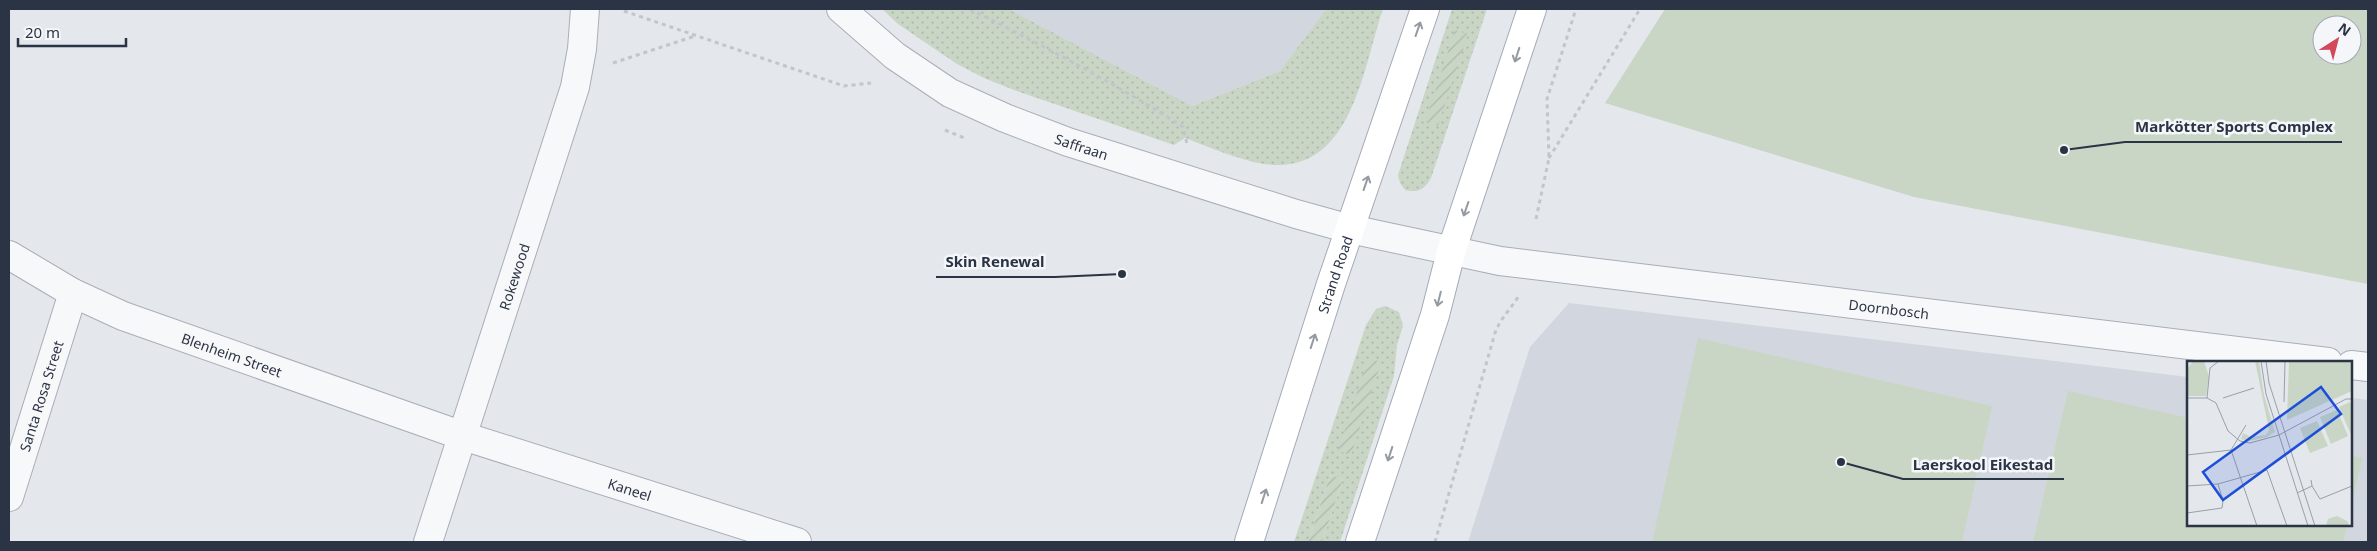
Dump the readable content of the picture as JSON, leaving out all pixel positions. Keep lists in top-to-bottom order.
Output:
{
  "streets": {
    "main road": ["Strand Road"],
    "street": [
      "Saffraan",
      "Rokewood",
      "Doornbosch",
      "Blenheim Street",
      "Santa Rosa Street",
      "Kaneel"
    ]
  },
  "crossings": [
    ["Saffraan", "Strand Road"],
    ["Saffraan", "Doornbosch"],
    ["Rokewood", "Blenheim Street"],
    ["Rokewood", "Kaneel"],
    ["Blenheim Street", "Santa Rosa Street"],
    ["Blenheim Street", "Kaneel"]
  ],
  "places": ["Markötter Sports Complex", "Skin Renewal", "Laerskool Eikestad"],
  "scale_bar": "20 m",
  "north": "top right"
}
